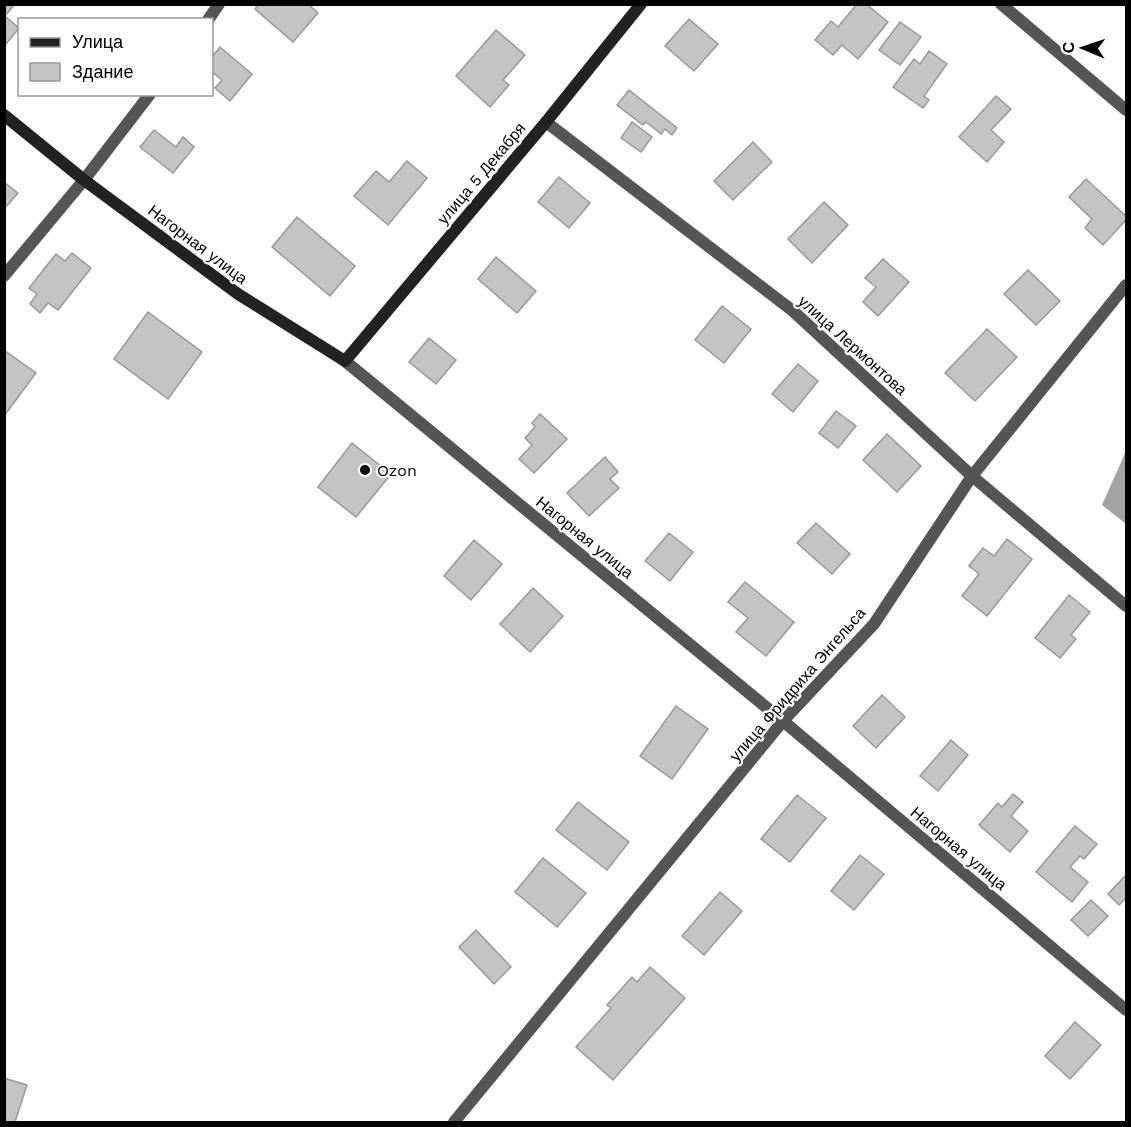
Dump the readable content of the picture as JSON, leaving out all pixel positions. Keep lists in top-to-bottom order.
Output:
{
  "streets": {
    "street": [
      "улица 5 Декабря",
      "Нагорная улица",
      "улица Лермонтова",
      "улица Фридриха Энгельса"
    ]
  },
  "crossings": [
    ["улица 5 Декабря", "Нагорная улица"],
    ["улица 5 Декабря", "улица Лермонтова"],
    ["Нагорная улица", "улица Фридриха Энгельса"],
    ["улица Лермонтова", "улица Фридриха Энгельса"]
  ],
  "places": ["Ozon"],
  "legend": ["Улица", "Здание"],
  "north": "left"
}
